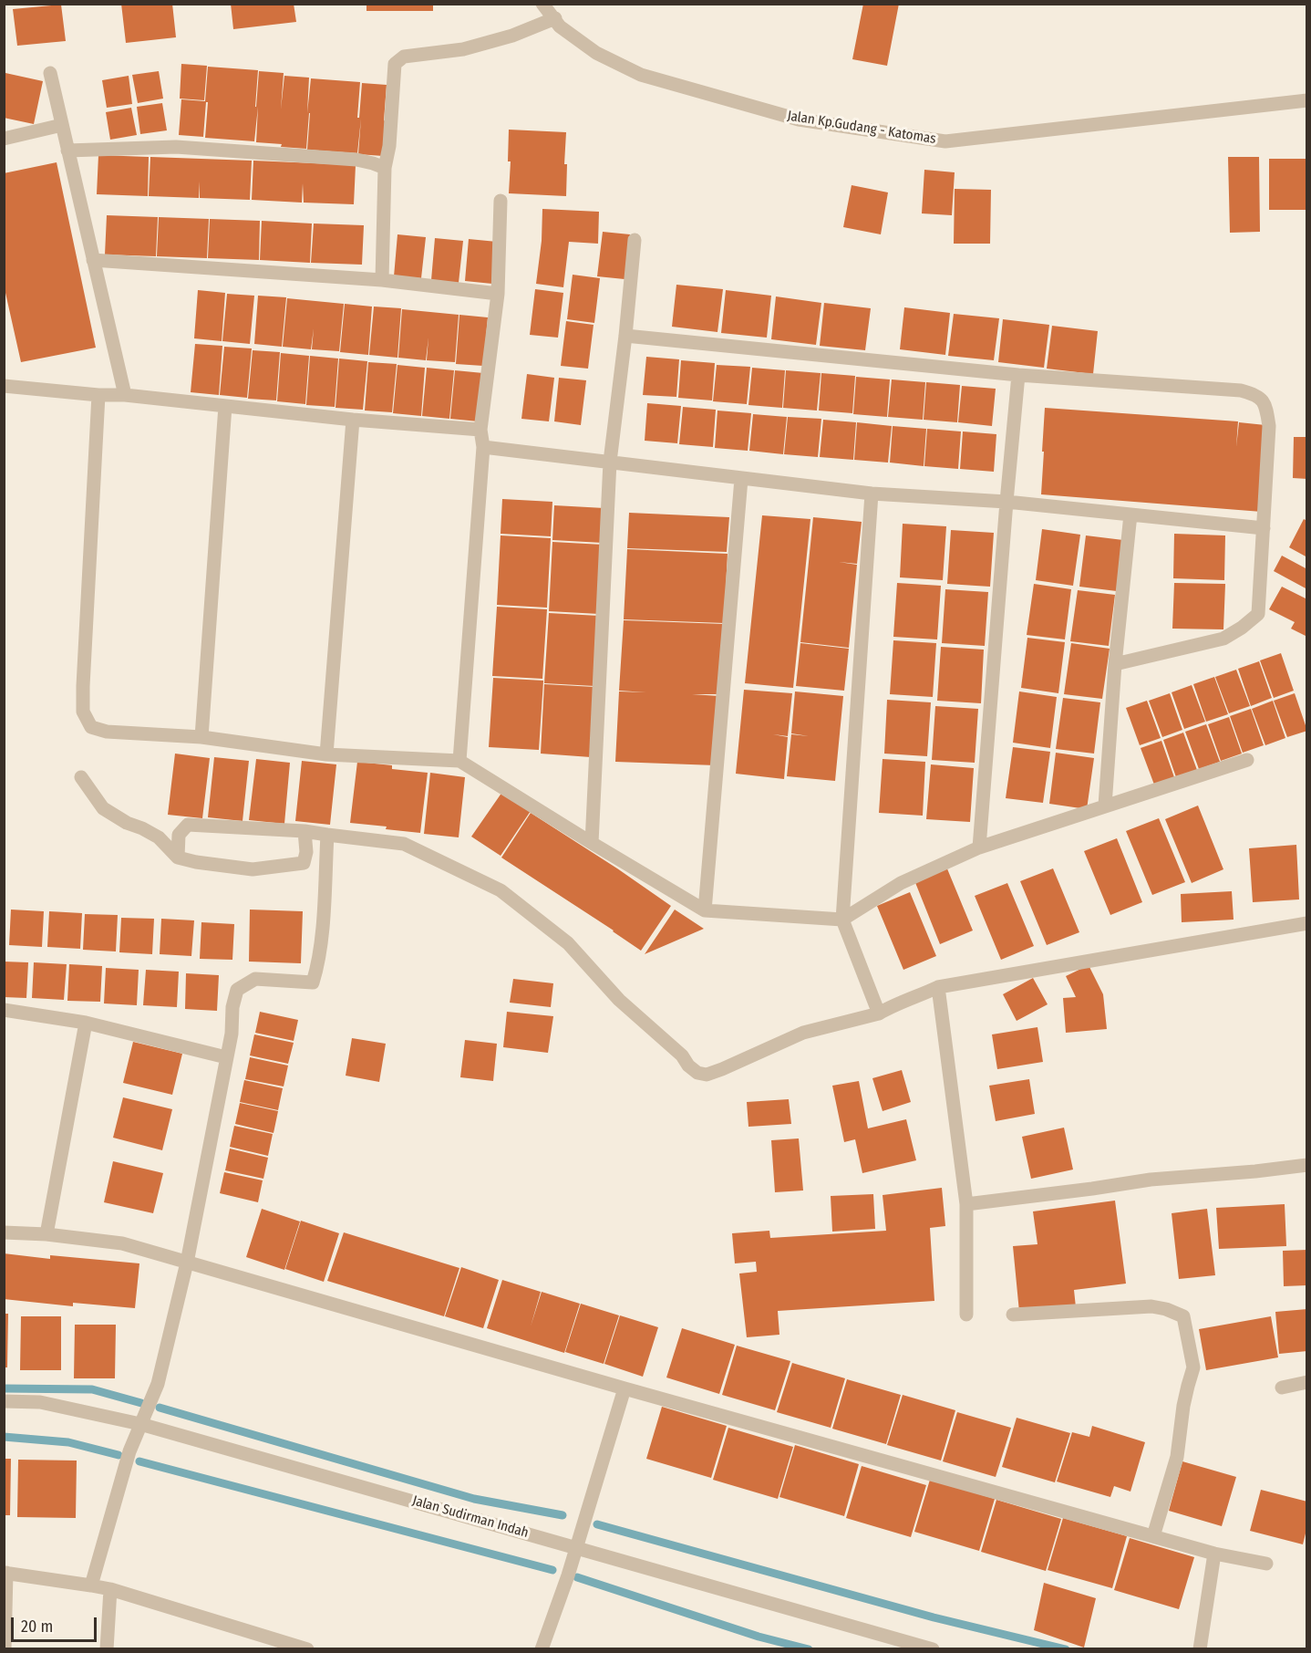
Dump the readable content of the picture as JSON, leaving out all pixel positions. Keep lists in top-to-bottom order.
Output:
{
  "streets": {
    "street": ["Jalan Kp.Gudang - Katomas", "Jalan Sudirman Indah"]
  },
  "scale_bar": "20 m"
}
